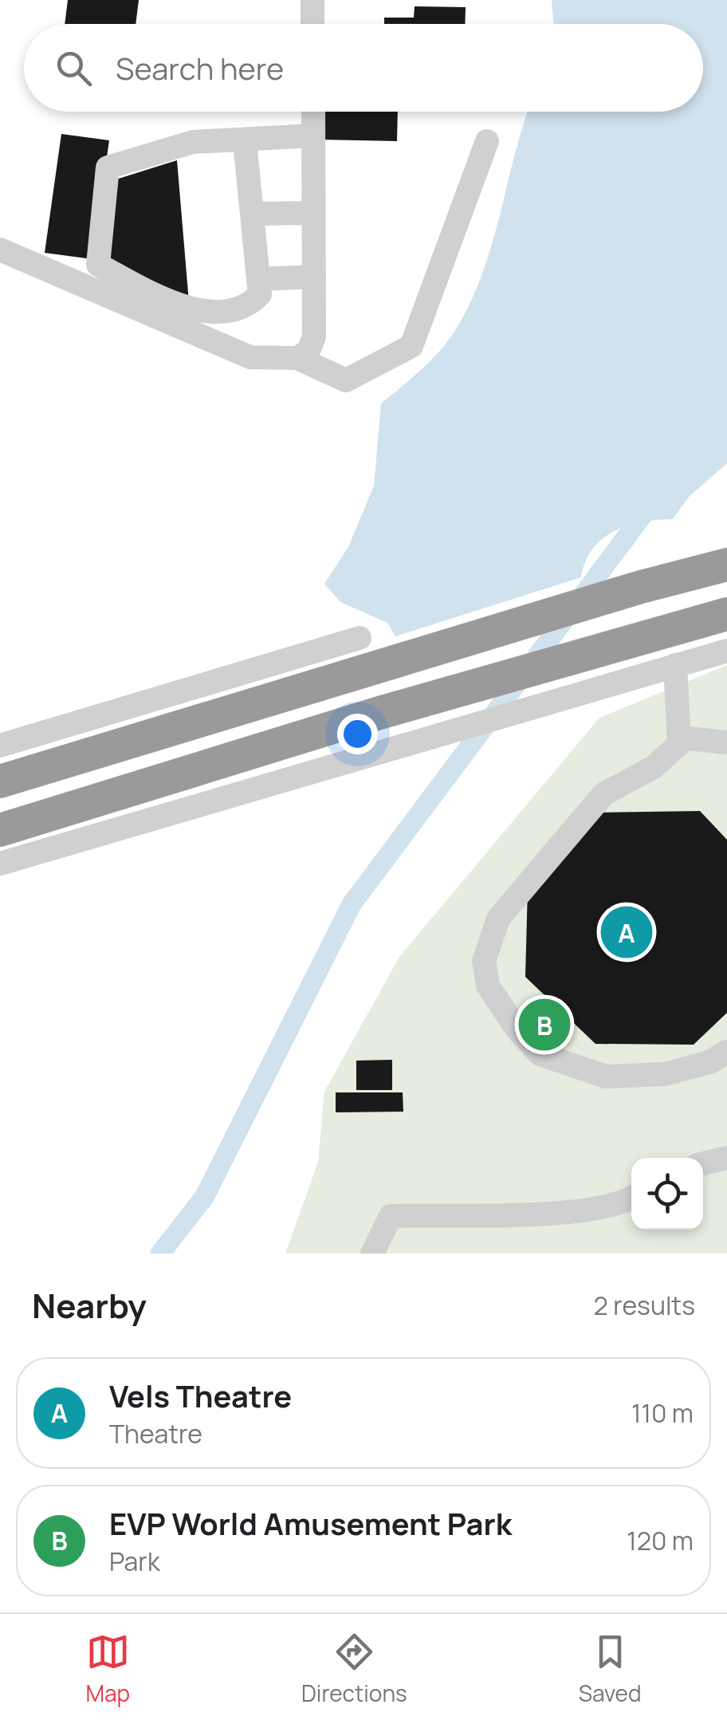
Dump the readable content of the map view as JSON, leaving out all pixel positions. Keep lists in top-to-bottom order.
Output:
{
  "page": {
    "search": "Search here",
    "pins": ["A", "B"],
    "heading": ["Nearby", "2 results"],
    "list": [
      {
        "mark": "A",
        "name": "Vels Theatre",
        "note": "Theatre",
        "value": "110 m"
      },
      {
        "mark": "B",
        "name": "EVP World Amusement Park",
        "note": "Park",
        "value": "120 m"
      }
    ],
    "nav": ["Map", "Directions", "Saved"]
  }
}
